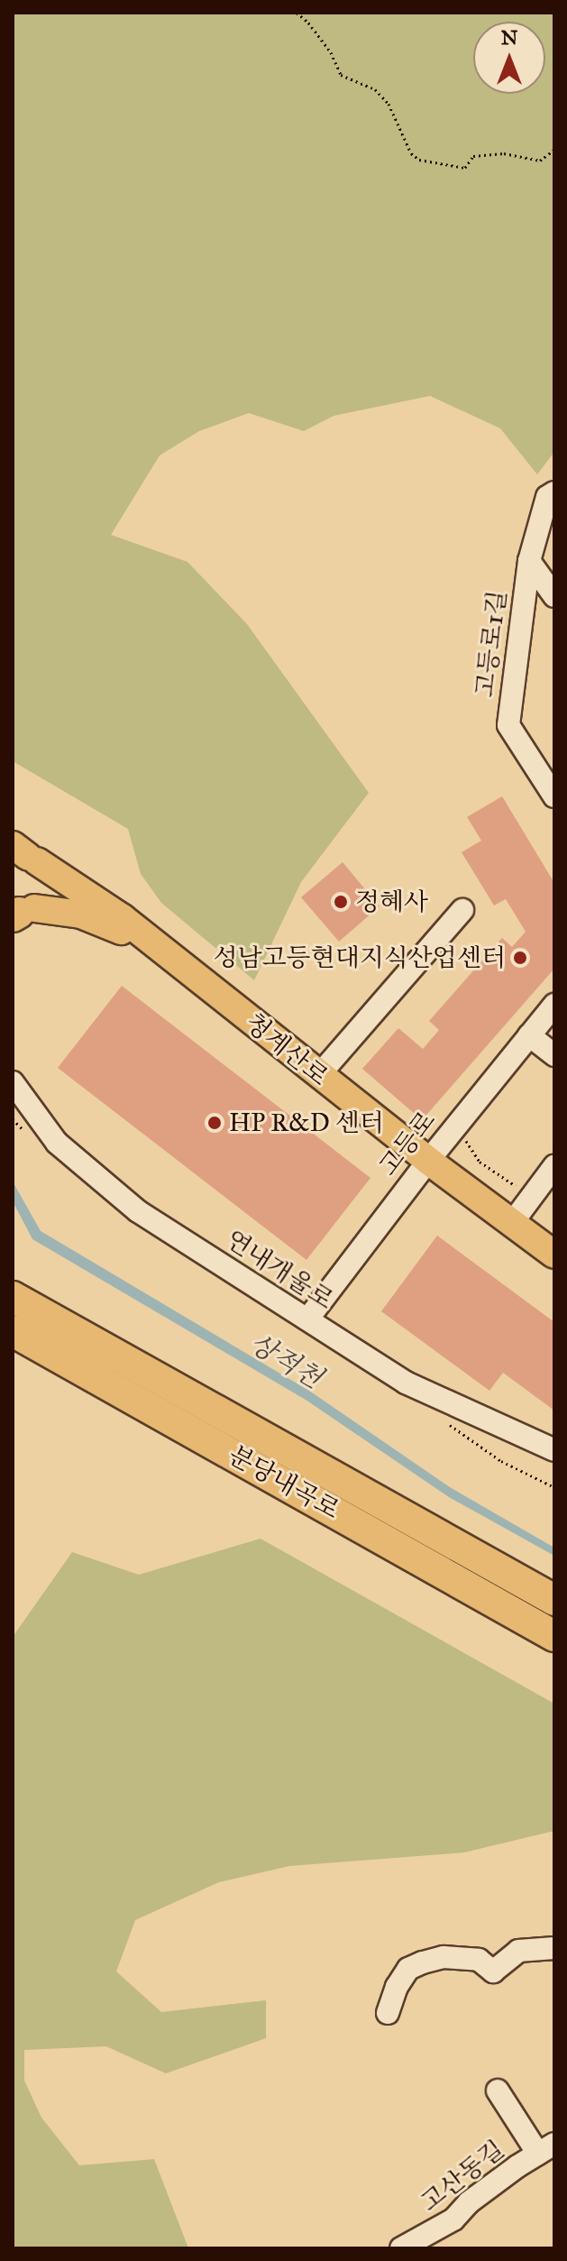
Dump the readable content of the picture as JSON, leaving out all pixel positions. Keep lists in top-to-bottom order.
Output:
{
  "streets": {
    "highway": ["분당내곡로"],
    "main road": ["청계산로"],
    "street": [
      "고등로1길",
      "고등로",
      "연내개울로",
      "고산동길"
    ]
  },
  "crossings": [
    ["청계산로", "고등로"],
    ["고등로", "연내개울로"]
  ],
  "water": ["상적천"],
  "places": ["정혜사", "성남고등현대지식산업센터", "HP R&D 센터"],
  "north": "top"
}
